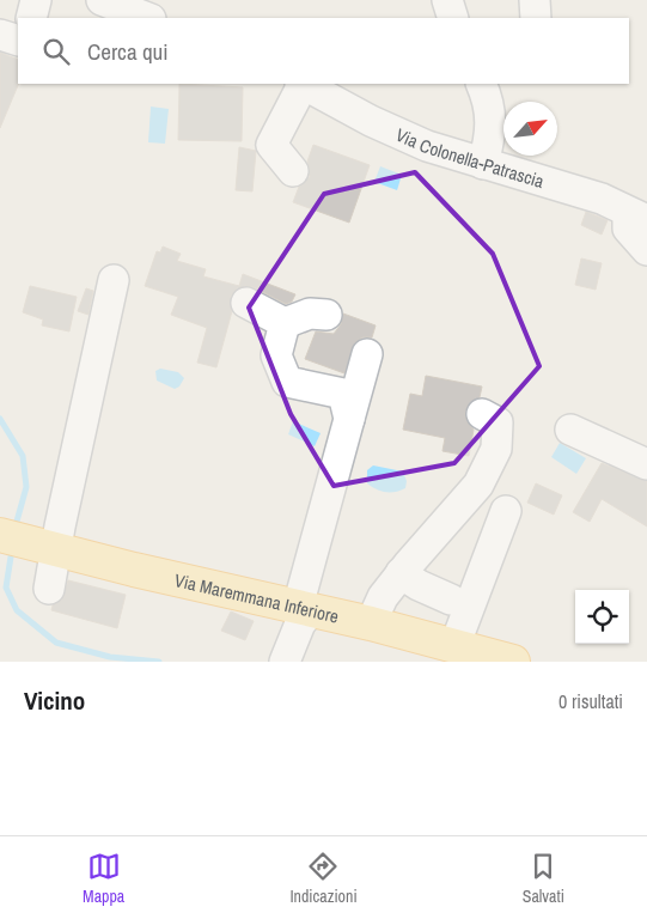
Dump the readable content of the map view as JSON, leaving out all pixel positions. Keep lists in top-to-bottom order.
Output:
{
  "streets": {
    "main road": ["Via Maremmana Inferiore"],
    "street": ["Via Colonella-Patrascia"]
  },
  "north": "top right",
  "page": {
    "search": "Cerca qui",
    "heading": ["Vicino", "0 risultati"],
    "nav": ["Mappa", "Indicazioni", "Salvati"]
  }
}
